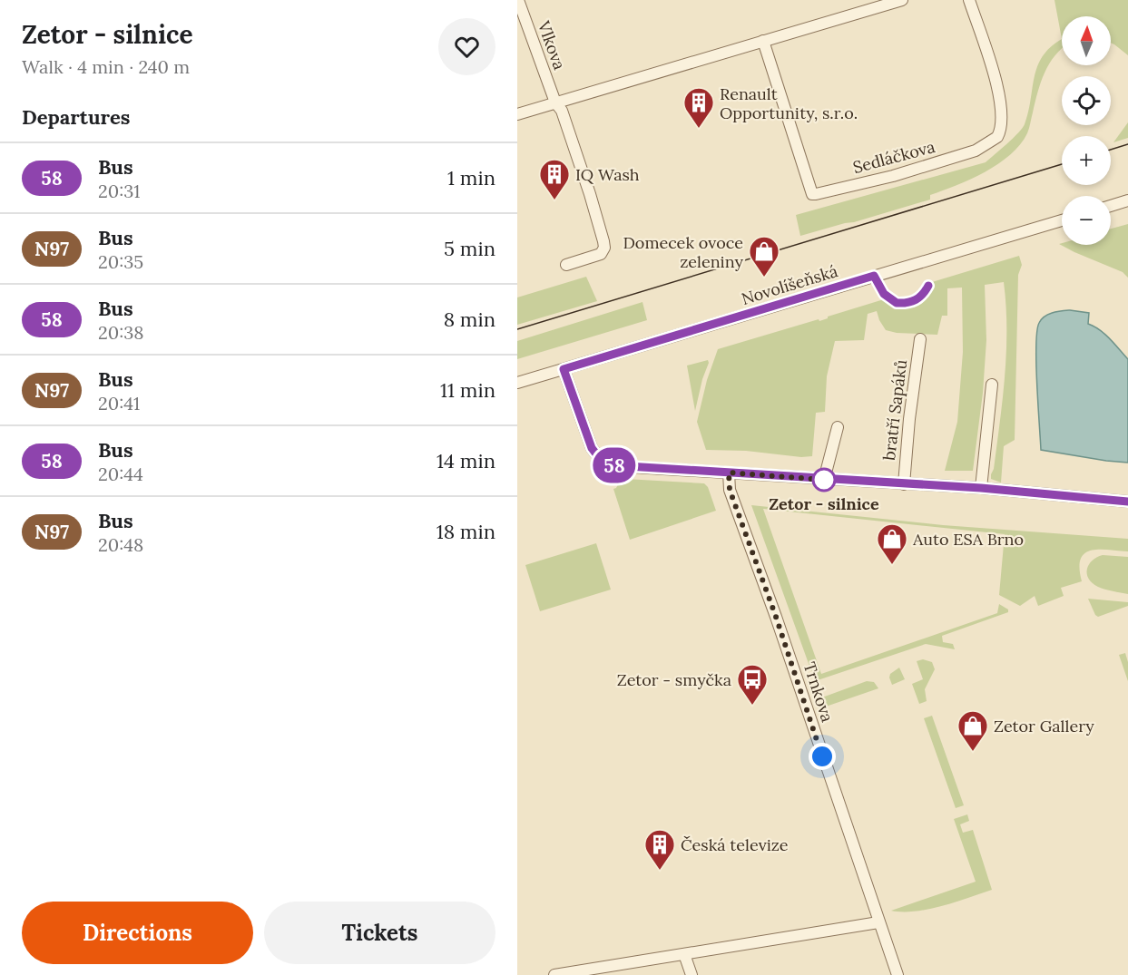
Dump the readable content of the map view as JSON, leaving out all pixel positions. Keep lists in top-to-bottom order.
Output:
{
  "streets": {
    "street": [
      "Vlkova",
      "Sedláčkova",
      "Novolíšeňská",
      "bratří Sapáků",
      "Trnkova"
    ]
  },
  "places": {
    "building": ["Renault Opportunity, s.r.o.", "IQ Wash", "Česká televize"],
    "shop": ["Domecek ovoce zeleniny", "Auto ESA Brno", "Zetor Gallery"],
    "other": ["Zetor - silnice"],
    "bus stop": ["Zetor - smyčka"]
  },
  "lines": ["bus line 58"],
  "north": "top",
  "page": {
    "heading": [
      ["Zetor - silnice", "Walk · 4 min · 240 m"],
      "Departures"
    ],
    "on_map": "58",
    "map_buttons": ["+", "−"],
    "list": [
      {
        "mark": "58",
        "name": "Bus",
        "note": "20:31",
        "value": "1 min"
      },
      {
        "mark": "N97",
        "name": "Bus",
        "note": "20:35",
        "value": "5 min"
      },
      {
        "mark": "58",
        "name": "Bus",
        "note": "20:38",
        "value": "8 min"
      },
      {
        "mark": "N97",
        "name": "Bus",
        "note": "20:41",
        "value": "11 min"
      },
      {
        "mark": "58",
        "name": "Bus",
        "note": "20:44",
        "value": "14 min"
      },
      {
        "mark": "N97",
        "name": "Bus",
        "note": "20:48",
        "value": "18 min"
      }
    ],
    "buttons": ["Directions", "Tickets"]
  }
}
